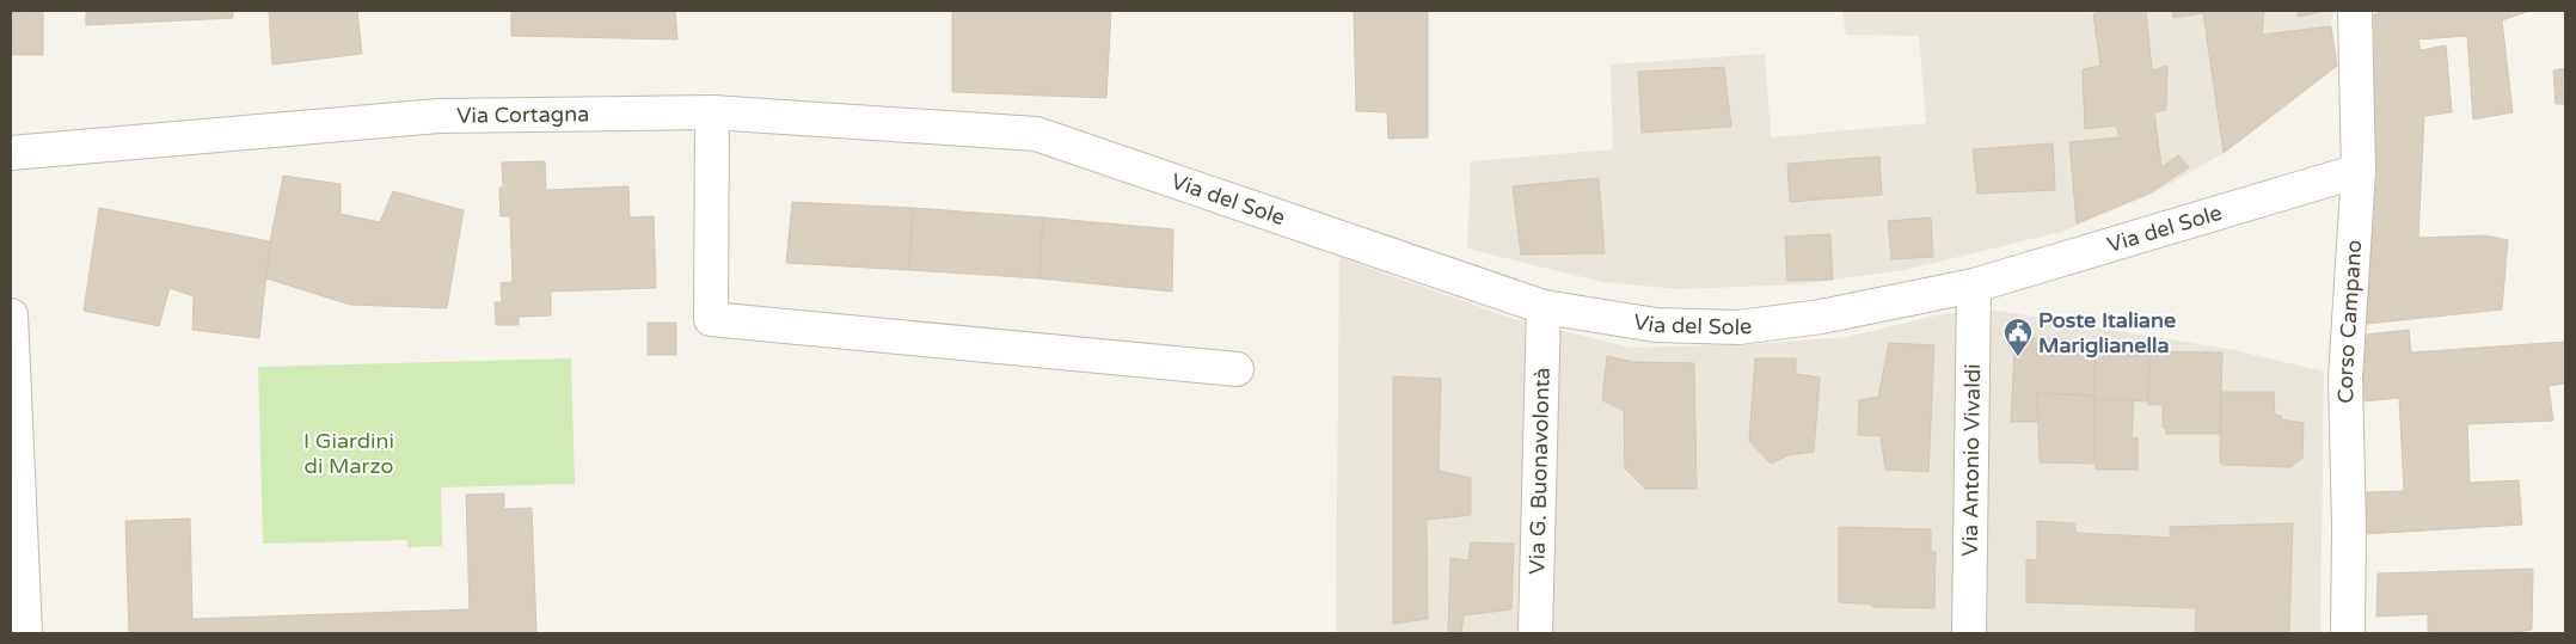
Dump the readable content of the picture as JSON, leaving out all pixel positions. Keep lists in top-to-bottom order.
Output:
{
  "streets": {
    "street": [
      "Via Cortagna",
      "Via del Sole",
      "Corso Campano",
      "Via Antonio Vivaldi",
      "Via G. Buonavolontà"
    ]
  },
  "crossings": [
    ["Via Cortagna", "Via del Sole"],
    ["Via del Sole", "Corso Campano"],
    ["Via del Sole", "Via Antonio Vivaldi"],
    ["Via del Sole", "Via G. Buonavolontà"]
  ],
  "parks": ["I Giardini di Marzo"],
  "places": {
    "public building": ["Poste Italiane Mariglianella"]
  }
}
